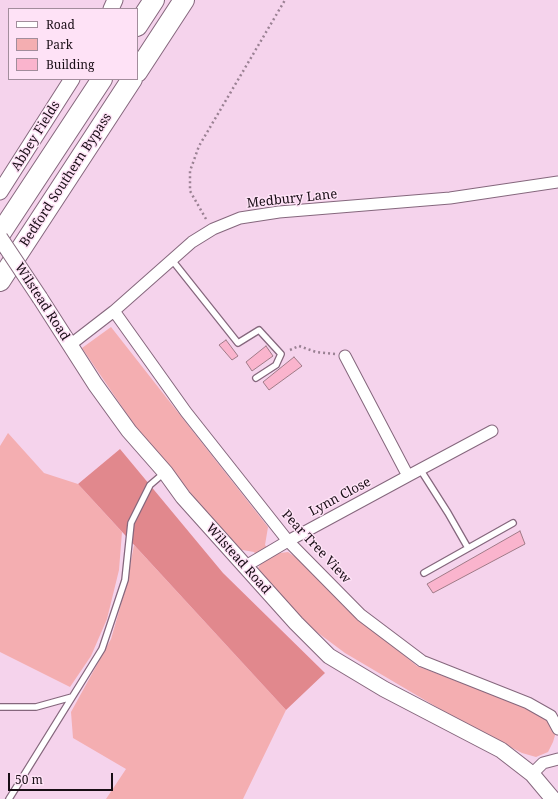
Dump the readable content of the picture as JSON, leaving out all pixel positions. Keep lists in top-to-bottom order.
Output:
{
  "streets": {
    "highway": ["Bedford Southern Bypass"],
    "street": [
      "Abbey Fields",
      "Medbury Lane",
      "Wilstead Road",
      "Lynn Close",
      "Pear Tree View"
    ]
  },
  "crossings": [
    ["Medbury Lane", "Wilstead Road"],
    ["Medbury Lane", "Pear Tree View"],
    ["Wilstead Road", "Lynn Close"],
    ["Lynn Close", "Pear Tree View"]
  ],
  "legend": ["Road", "Park", "Building"],
  "scale_bar": "50 m"
}
